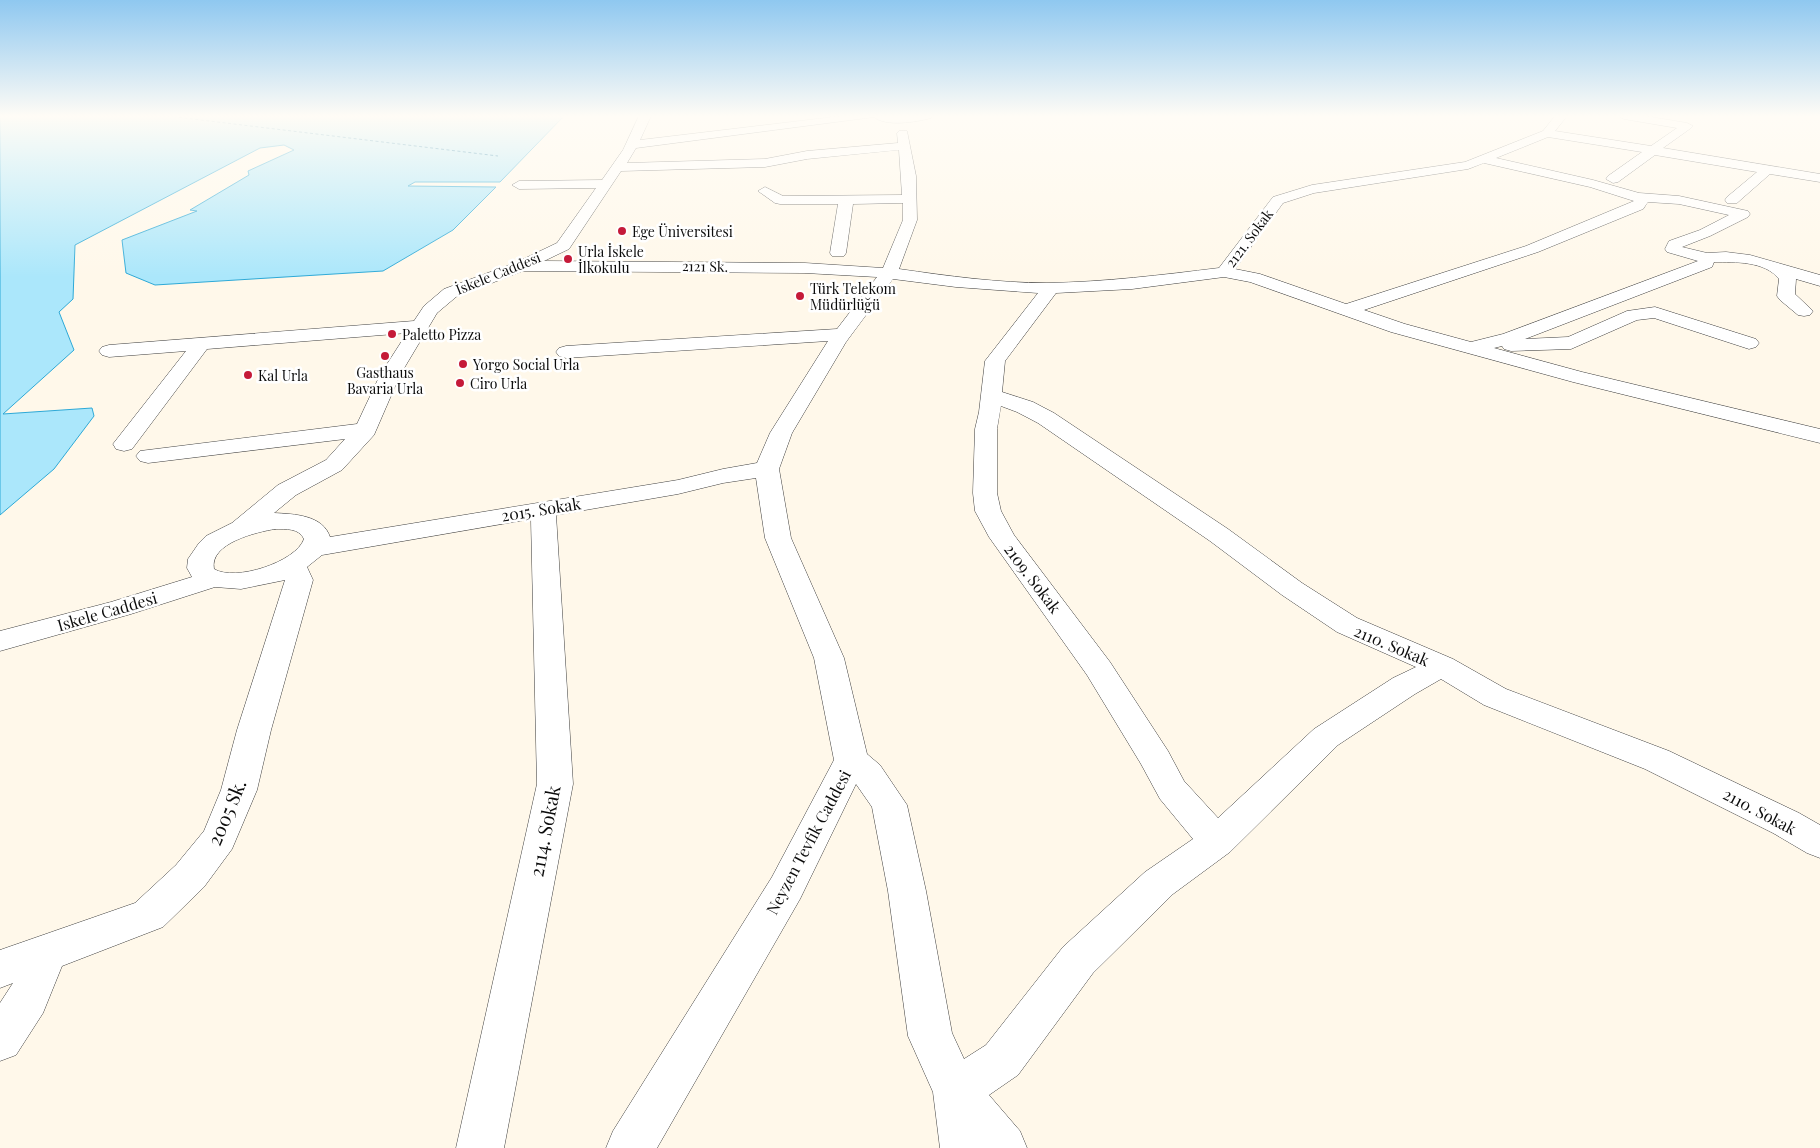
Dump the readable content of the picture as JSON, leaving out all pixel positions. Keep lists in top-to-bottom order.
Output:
{
  "streets": {
    "street": [
      "2121. Sokak",
      "2121 Sk.",
      "İskele Caddesi",
      "2015. Sokak",
      "2109. Sokak",
      "Iskele Caddesi",
      "2110. Sokak",
      "2005 Sk.",
      "2114. Sokak",
      "Neyzen Tevfik Caddesi"
    ]
  },
  "crossings": [
    ["2121. Sokak", "2121 Sk."],
    ["2121. Sokak", "2109. Sokak"],
    ["2121. Sokak", "Neyzen Tevfik Caddesi"],
    ["2121 Sk.", "İskele Caddesi"],
    ["2121 Sk.", "Neyzen Tevfik Caddesi"],
    ["İskele Caddesi", "2005 Sk."],
    ["2015. Sokak", "Iskele Caddesi"],
    ["2015. Sokak", "2005 Sk."],
    ["2015. Sokak", "2114. Sokak"],
    ["2015. Sokak", "Neyzen Tevfik Caddesi"],
    ["2109. Sokak", "2110. Sokak"]
  ],
  "places": [
    "Ege Üniversitesi",
    "Urla İskele İlkokulu",
    "Türk Telekom Müdürlüğü",
    "Paletto Pizza",
    "Gasthaus Bavaria Urla",
    "Yorgo Social Urla",
    "Kal Urla",
    "Ciro Urla"
  ]
}
